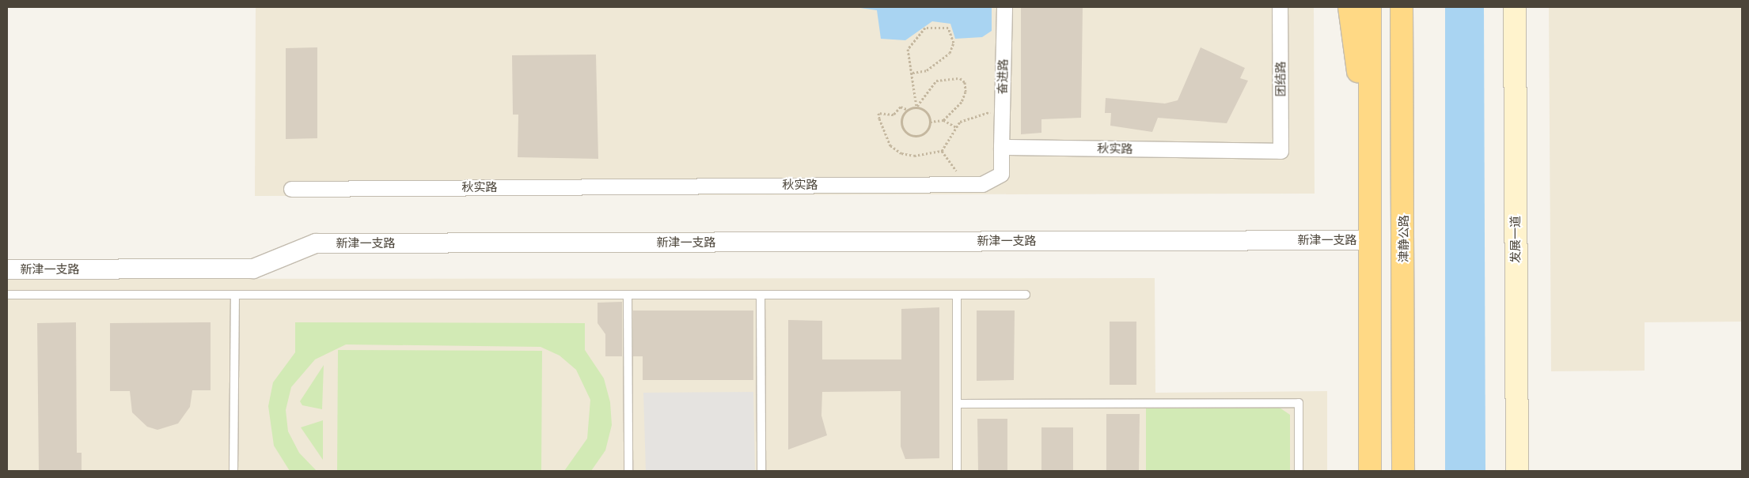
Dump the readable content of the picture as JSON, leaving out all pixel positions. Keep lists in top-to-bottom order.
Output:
{
  "streets": {
    "highway": ["津静公路"],
    "main road": ["发展一道"],
    "street": [
      "奋进路",
      "团结路",
      "秋实路",
      "新津一支路"
    ]
  },
  "crossings": [
    ["奋进路", "秋实路"],
    ["团结路", "秋实路"]
  ]
}
